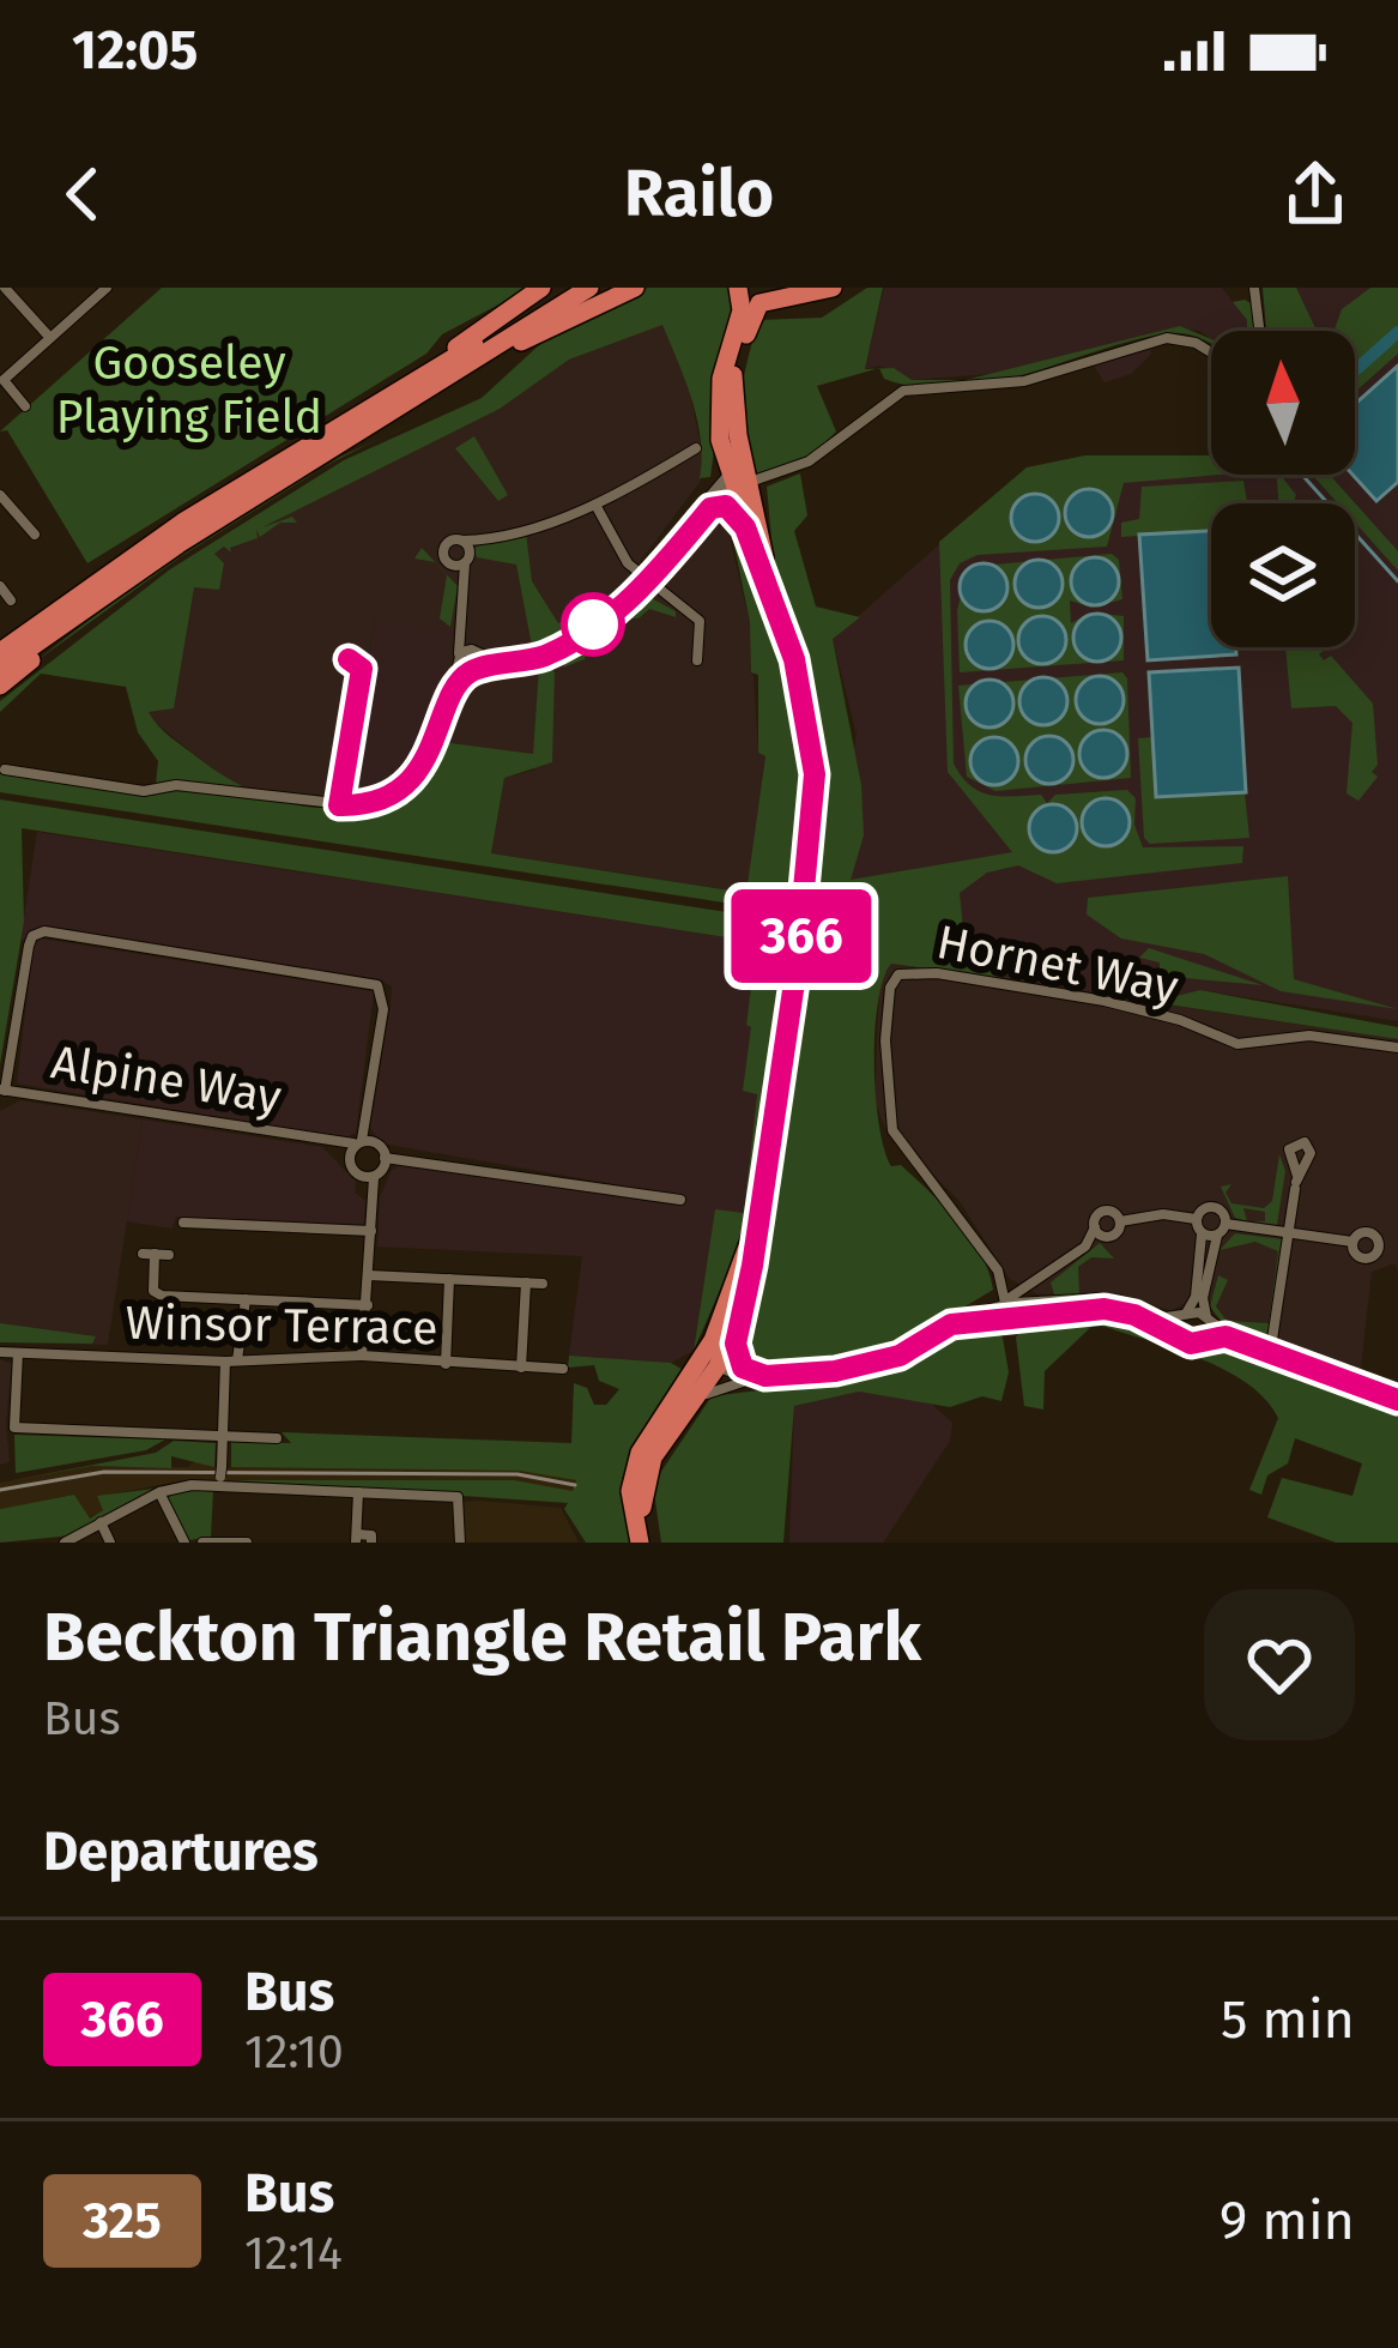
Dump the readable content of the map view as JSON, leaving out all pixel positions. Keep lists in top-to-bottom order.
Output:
{
  "streets": {
    "street": ["Hornet Way", "Alpine Way", "Winsor Terrace"]
  },
  "parks": ["Gooseley Playing Field"],
  "lines": ["bus line 366"],
  "north": "top",
  "page": {
    "status": "12:05",
    "header": "Railo",
    "on_map": "366",
    "heading": [
      ["Beckton Triangle Retail Park", "Bus"],
      "Departures"
    ],
    "list": [
      {
        "mark": "366",
        "name": "Bus",
        "note": "12:10",
        "value": "5 min"
      },
      {
        "mark": "325",
        "name": "Bus",
        "note": "12:14",
        "value": "9 min"
      }
    ]
  }
}
